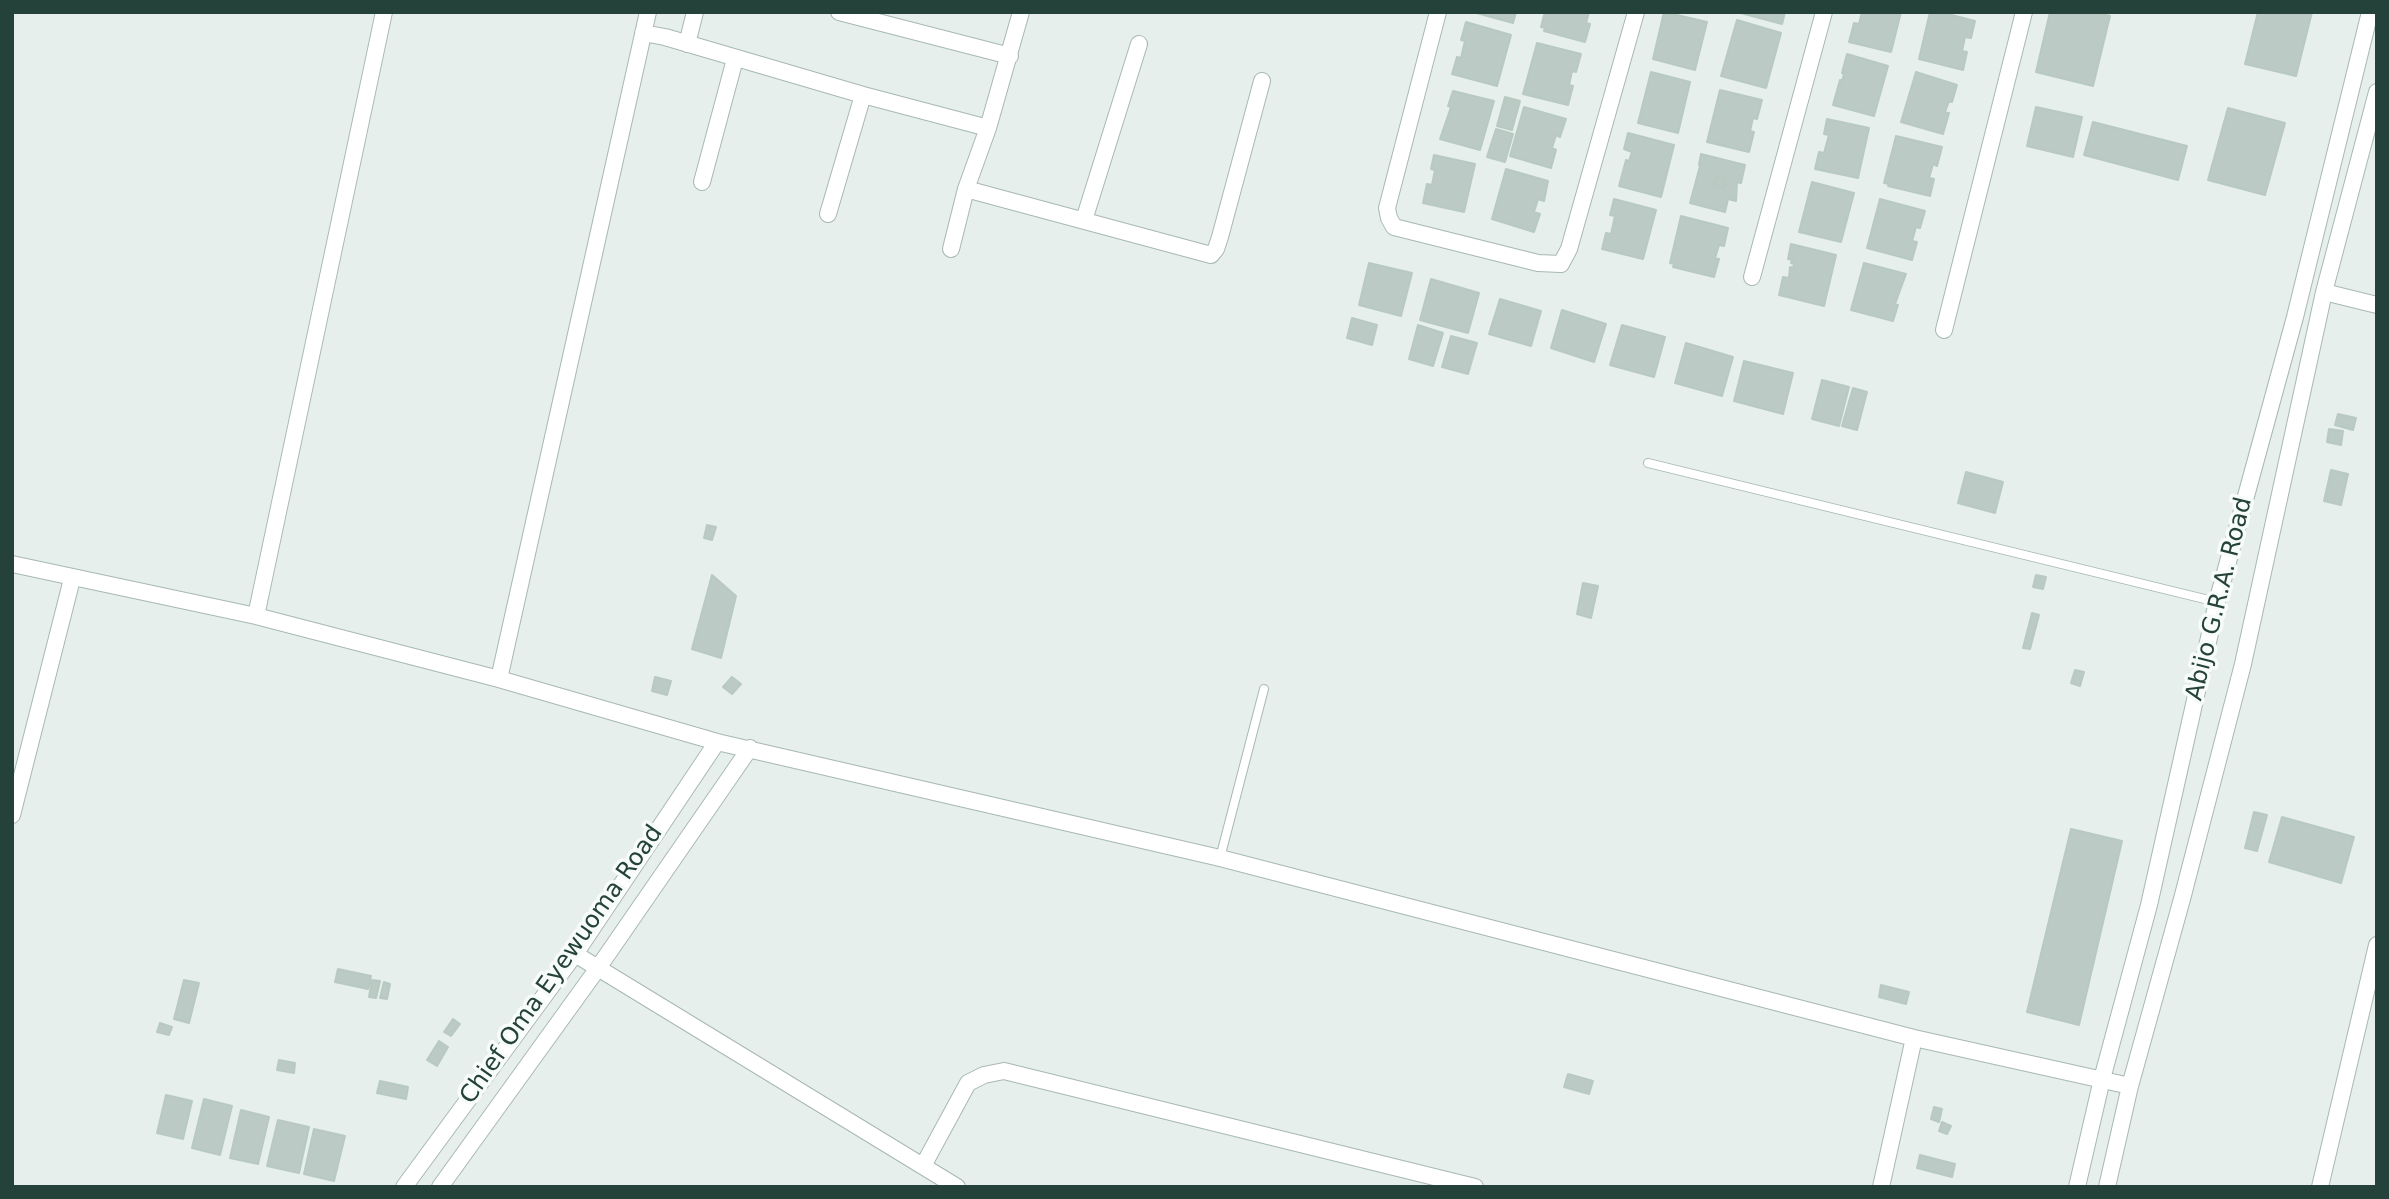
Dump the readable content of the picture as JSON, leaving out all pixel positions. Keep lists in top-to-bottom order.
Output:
{
  "streets": {
    "street": ["Abijo G.R.A. Road", "Chief Oma Eyewuoma Road"]
  }
}
